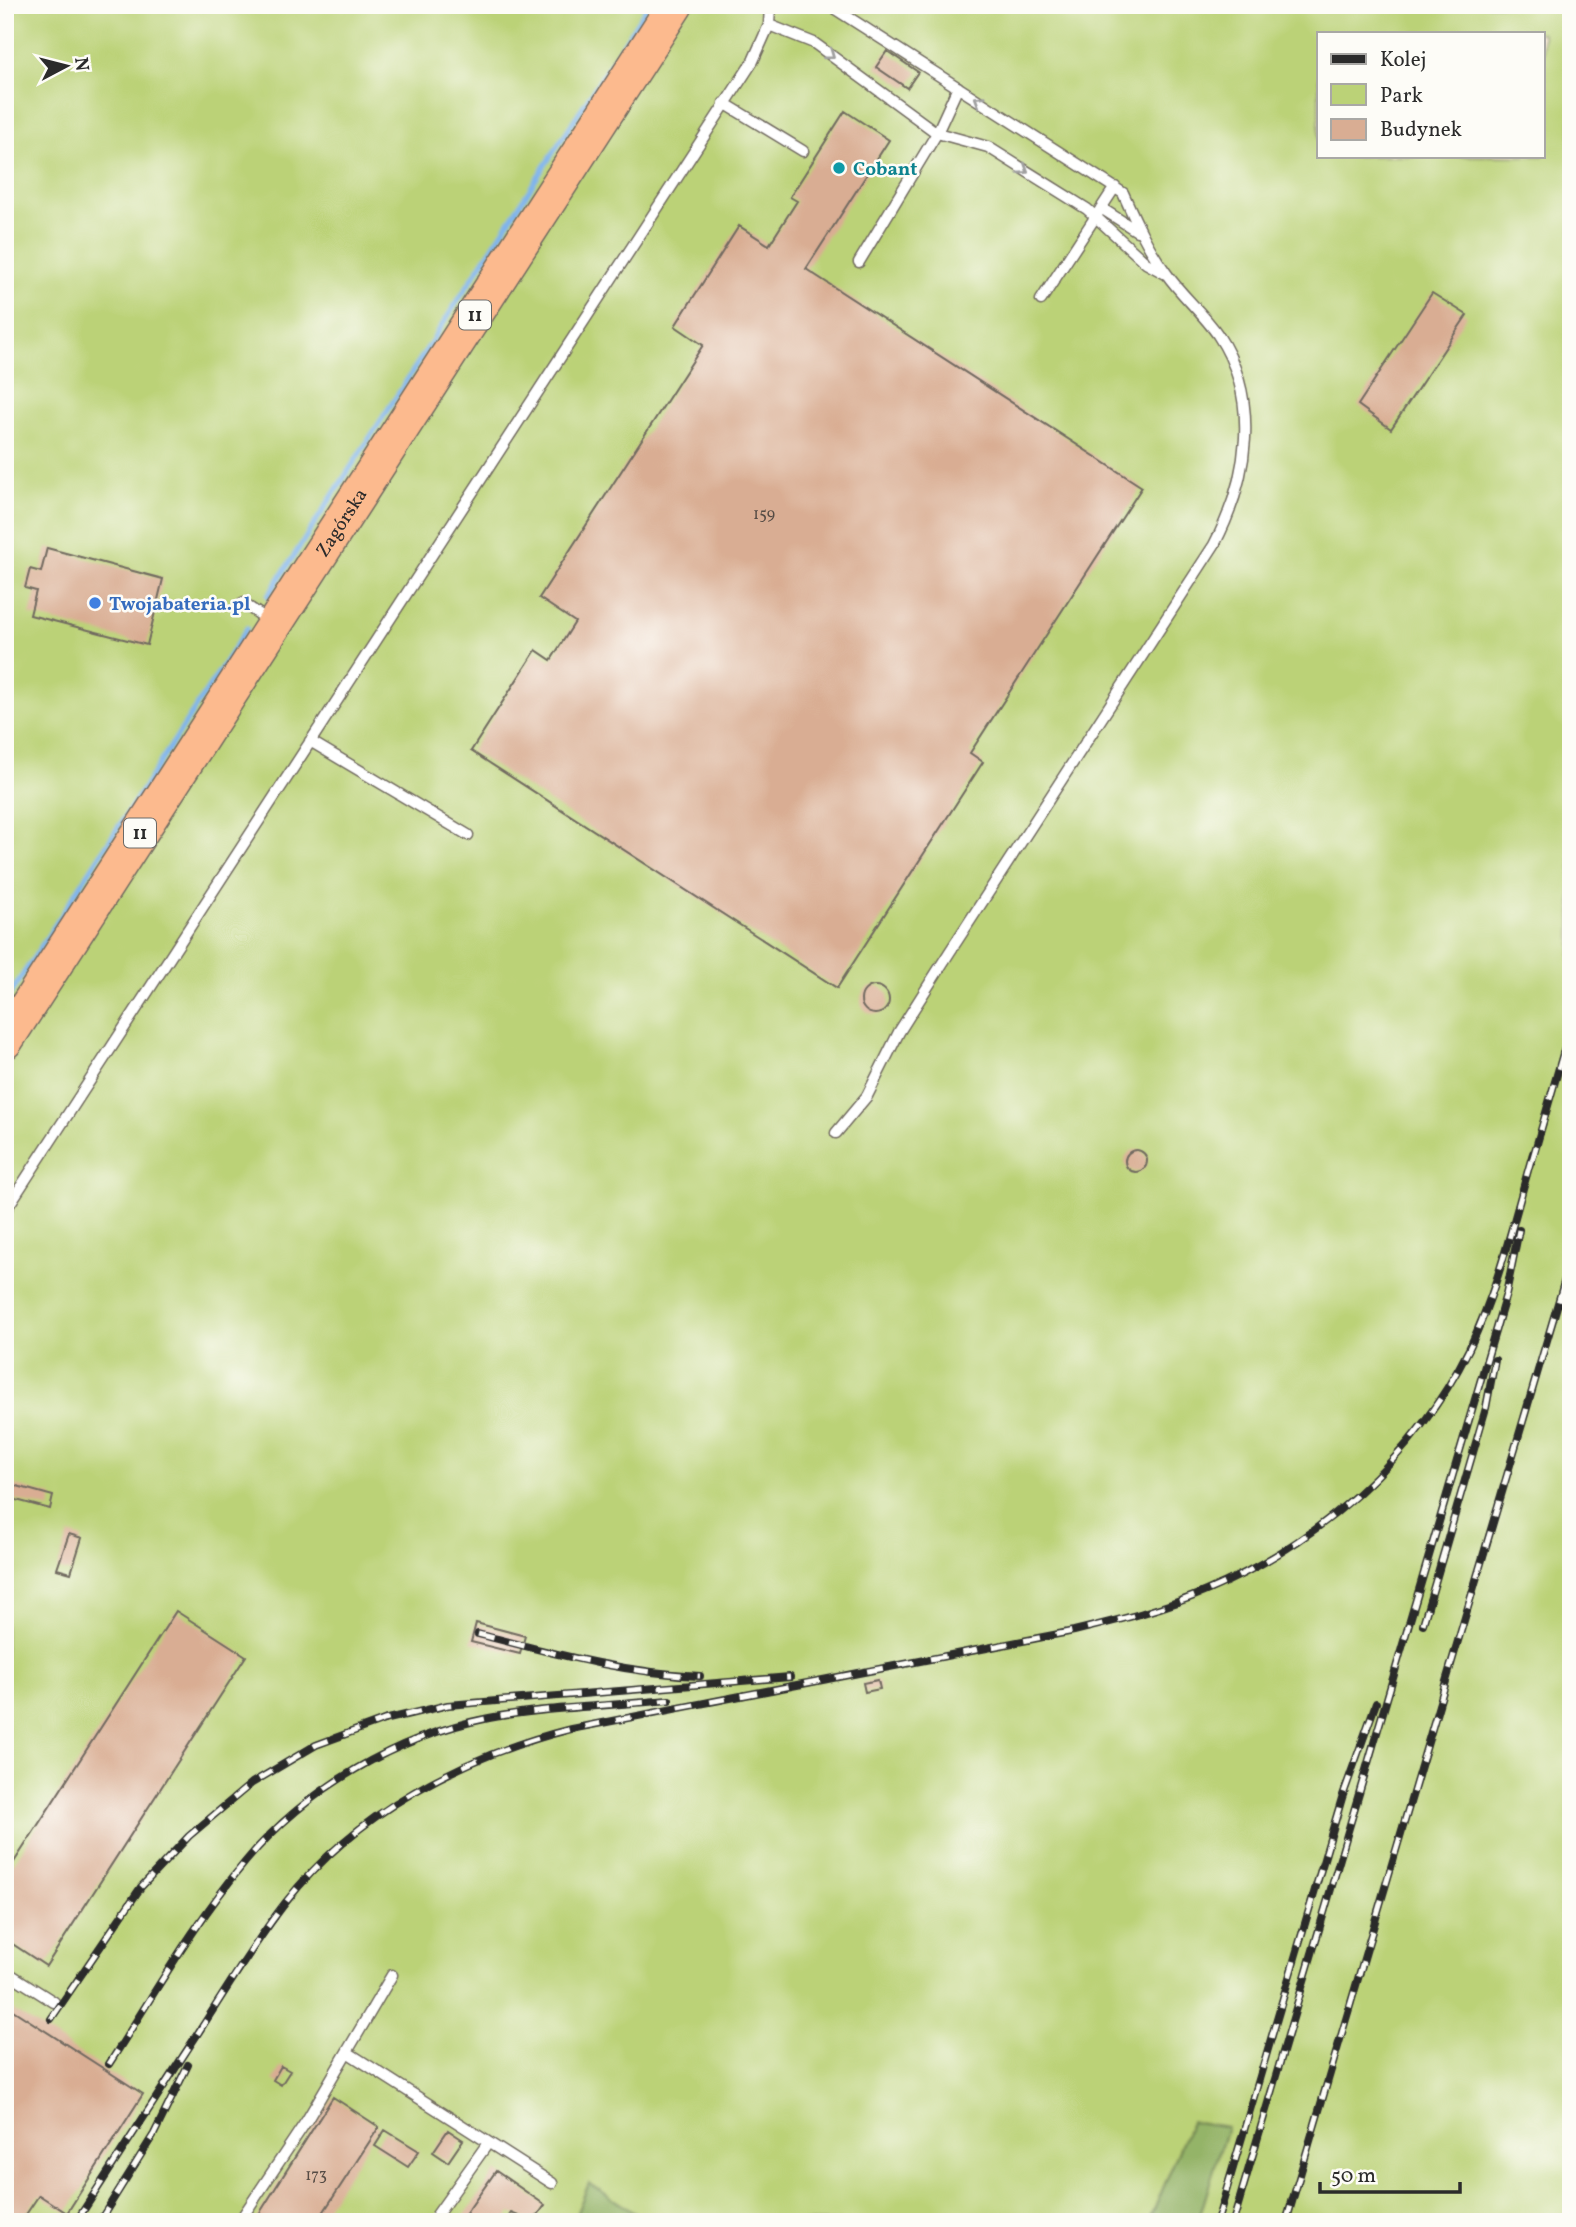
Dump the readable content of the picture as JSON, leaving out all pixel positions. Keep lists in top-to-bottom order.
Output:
{
  "streets": {
    "highway": ["11", "Zagórska"]
  },
  "places": ["Cobant", "Twojabateria.pl"],
  "house_numbers": ["159", "173"],
  "legend": ["Kolej", "Park", "Budynek"],
  "scale_bar": "50 m",
  "north": "right"
}
